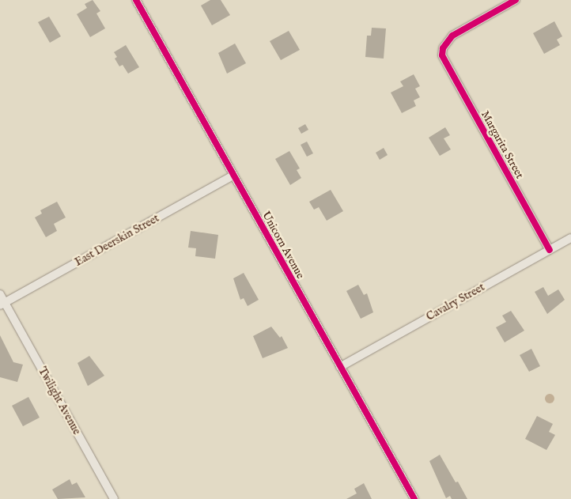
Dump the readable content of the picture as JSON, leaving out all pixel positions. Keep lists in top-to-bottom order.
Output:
{
  "streets": {
    "street": [
      "Margarita Street",
      "East Deerskin Street",
      "Unicorn Avenue",
      "Cavalry Street",
      "Twilight Avenue"
    ]
  },
  "crossings": [
    ["Margarita Street", "Cavalry Street"],
    ["East Deerskin Street", "Unicorn Avenue"],
    ["East Deerskin Street", "Twilight Avenue"],
    ["Unicorn Avenue", "Cavalry Street"]
  ]
}
